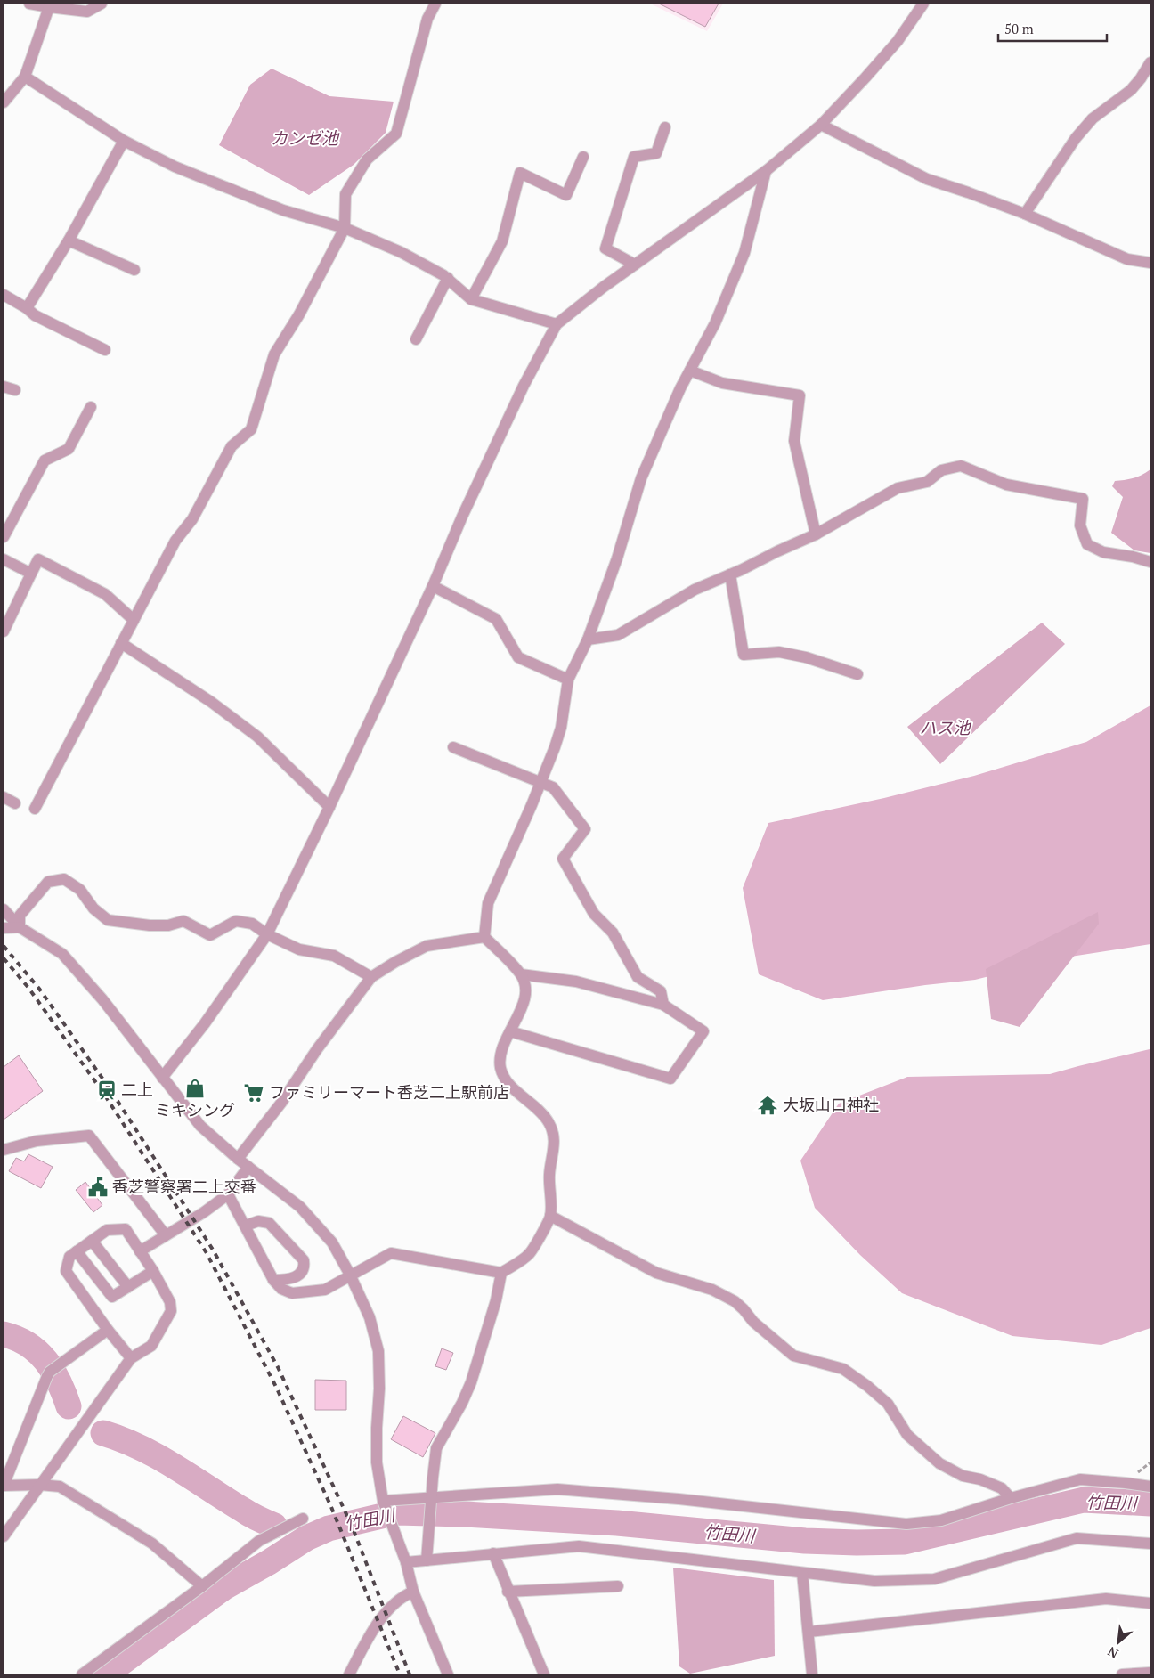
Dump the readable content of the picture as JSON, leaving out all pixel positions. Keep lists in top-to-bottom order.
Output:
{
  "water": ["カンゼ池", "ハス池", "竹田川"],
  "places": {
    "shop": ["ミキシング"],
    "station": ["二上"],
    "supermarket": ["ファミリーマート香芝二上駅前店"],
    "temple": ["大坂山口神社"],
    "public building": ["香芝警察署二上交番"]
  },
  "scale_bar": "50 m",
  "north": "bottom left"
}
